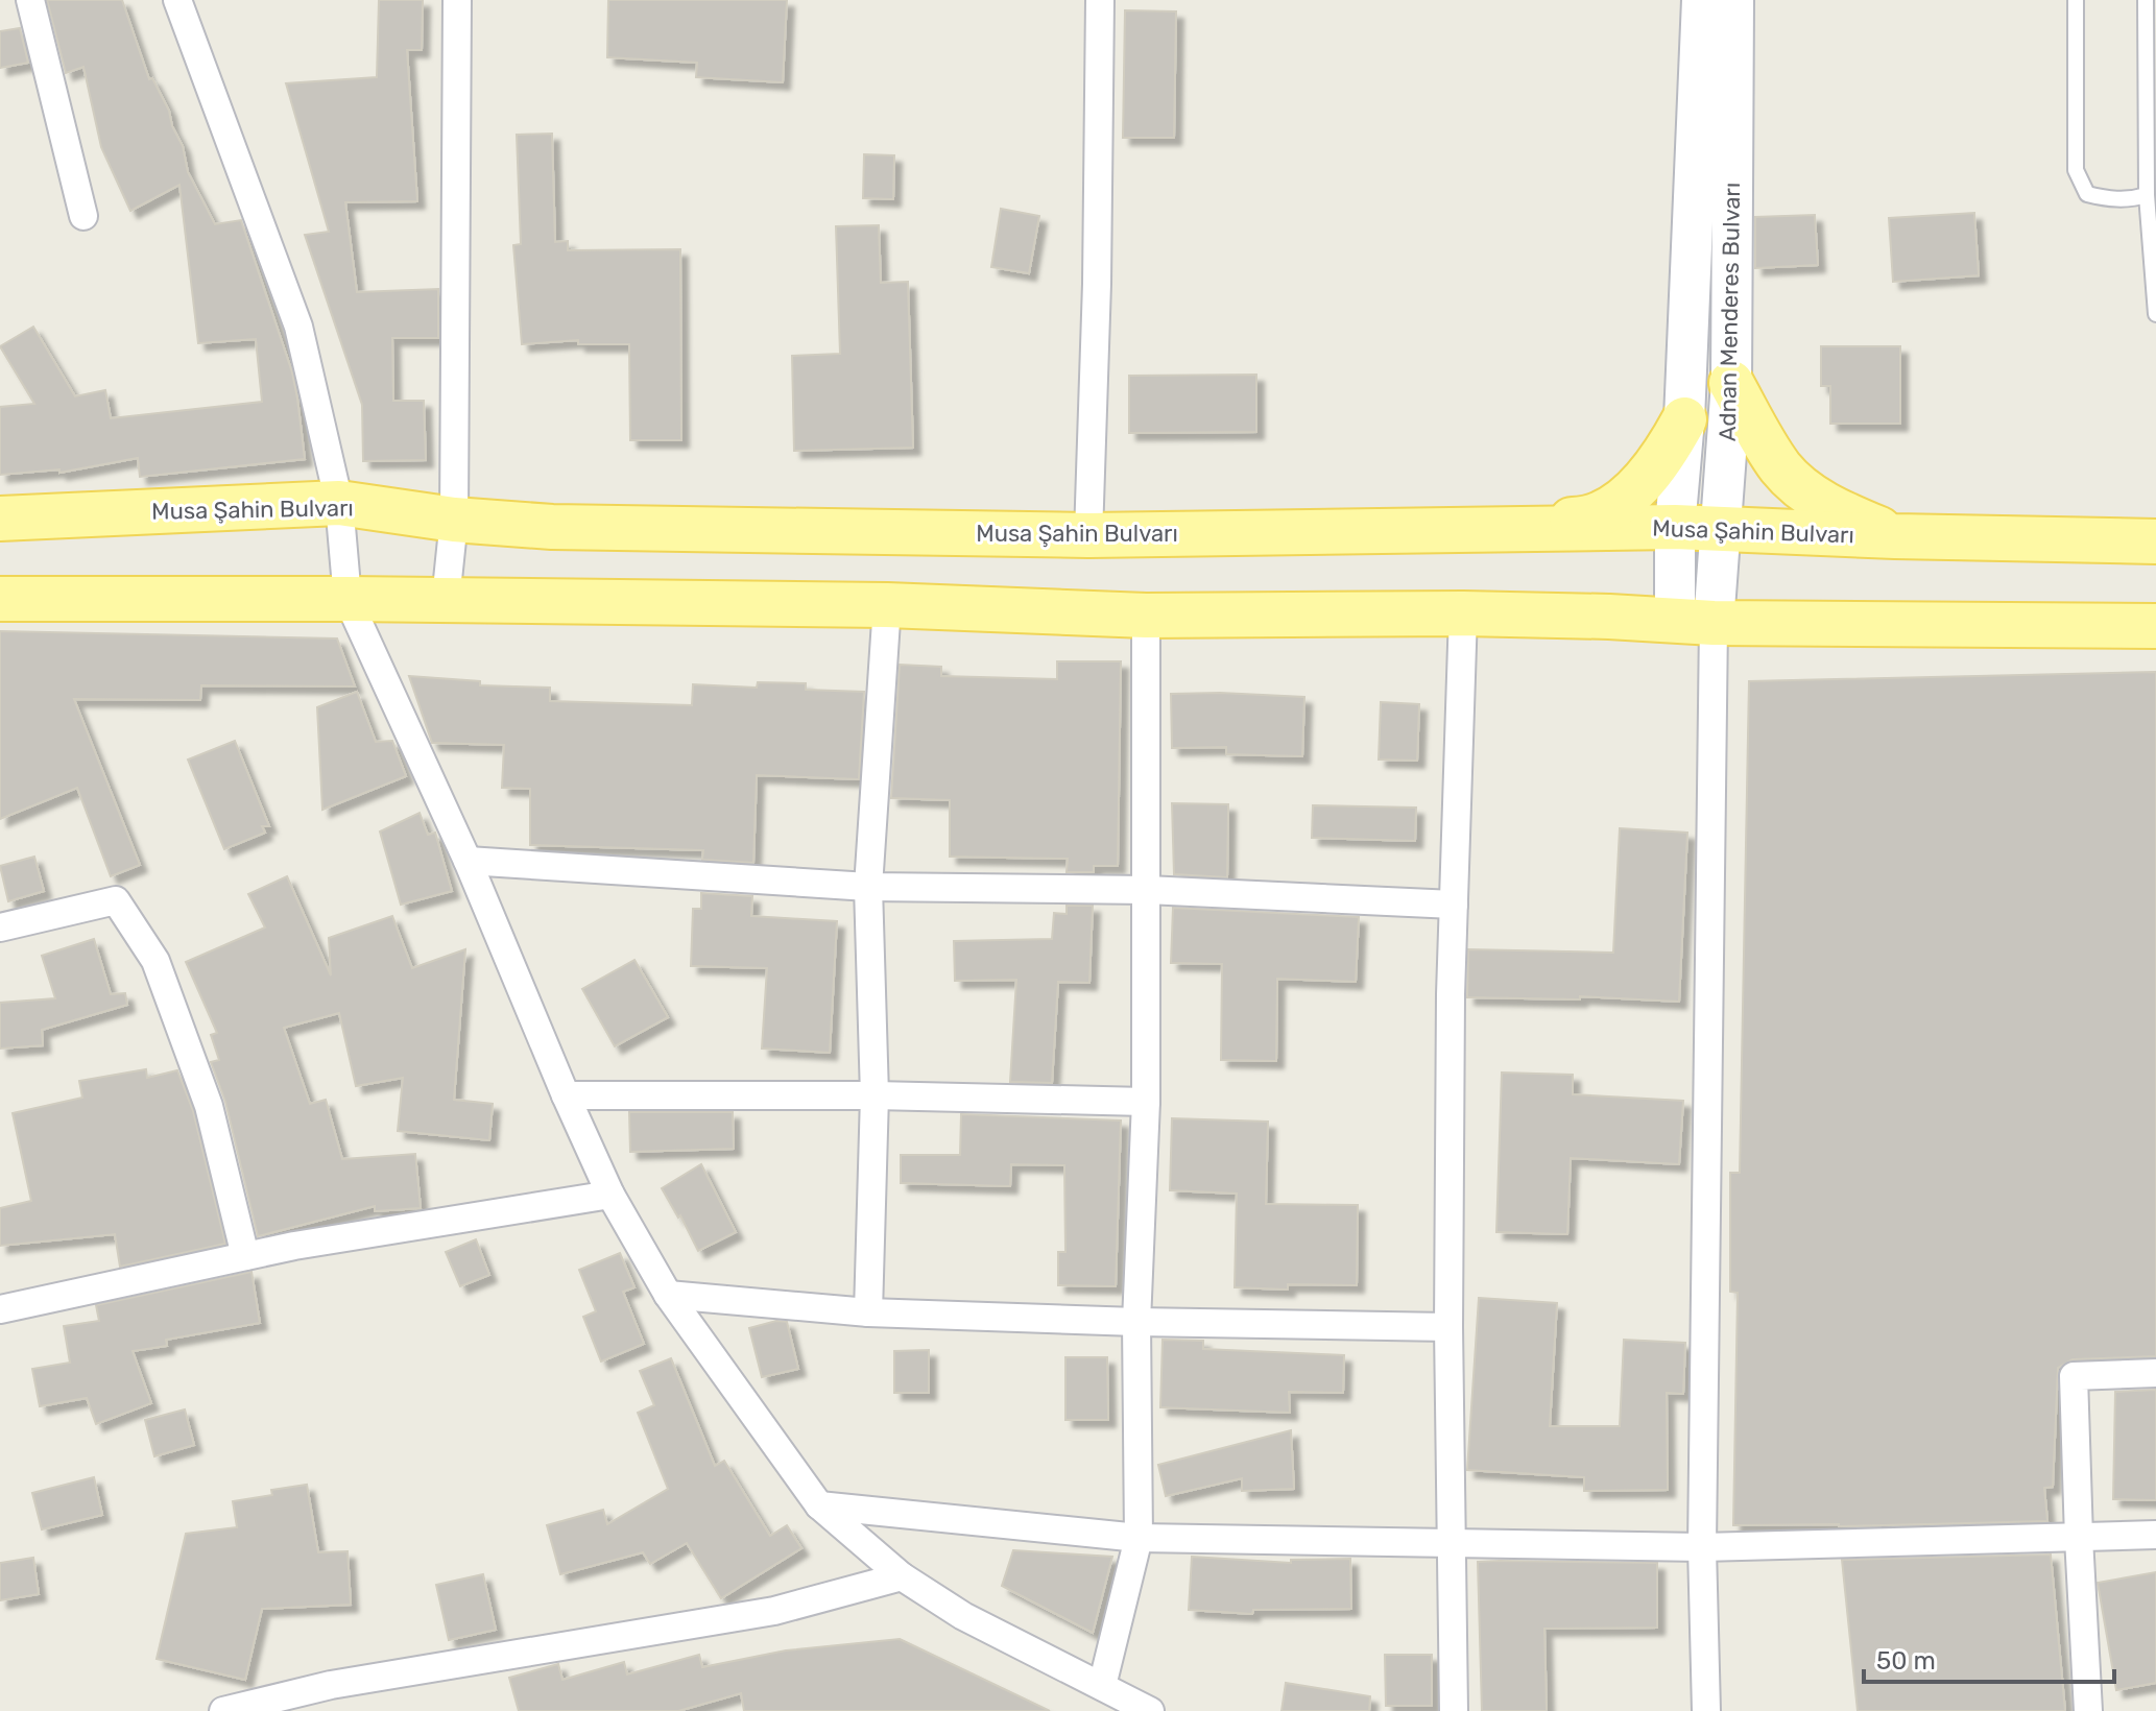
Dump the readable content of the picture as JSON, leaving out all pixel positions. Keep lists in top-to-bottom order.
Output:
{
  "streets": {
    "main road": ["Adnan Menderes Bulvarı", "Musa Şahin Bulvarı"]
  },
  "crossings": [
    ["Adnan Menderes Bulvarı", "Musa Şahin Bulvarı"]
  ],
  "scale_bar": "50 m"
}
